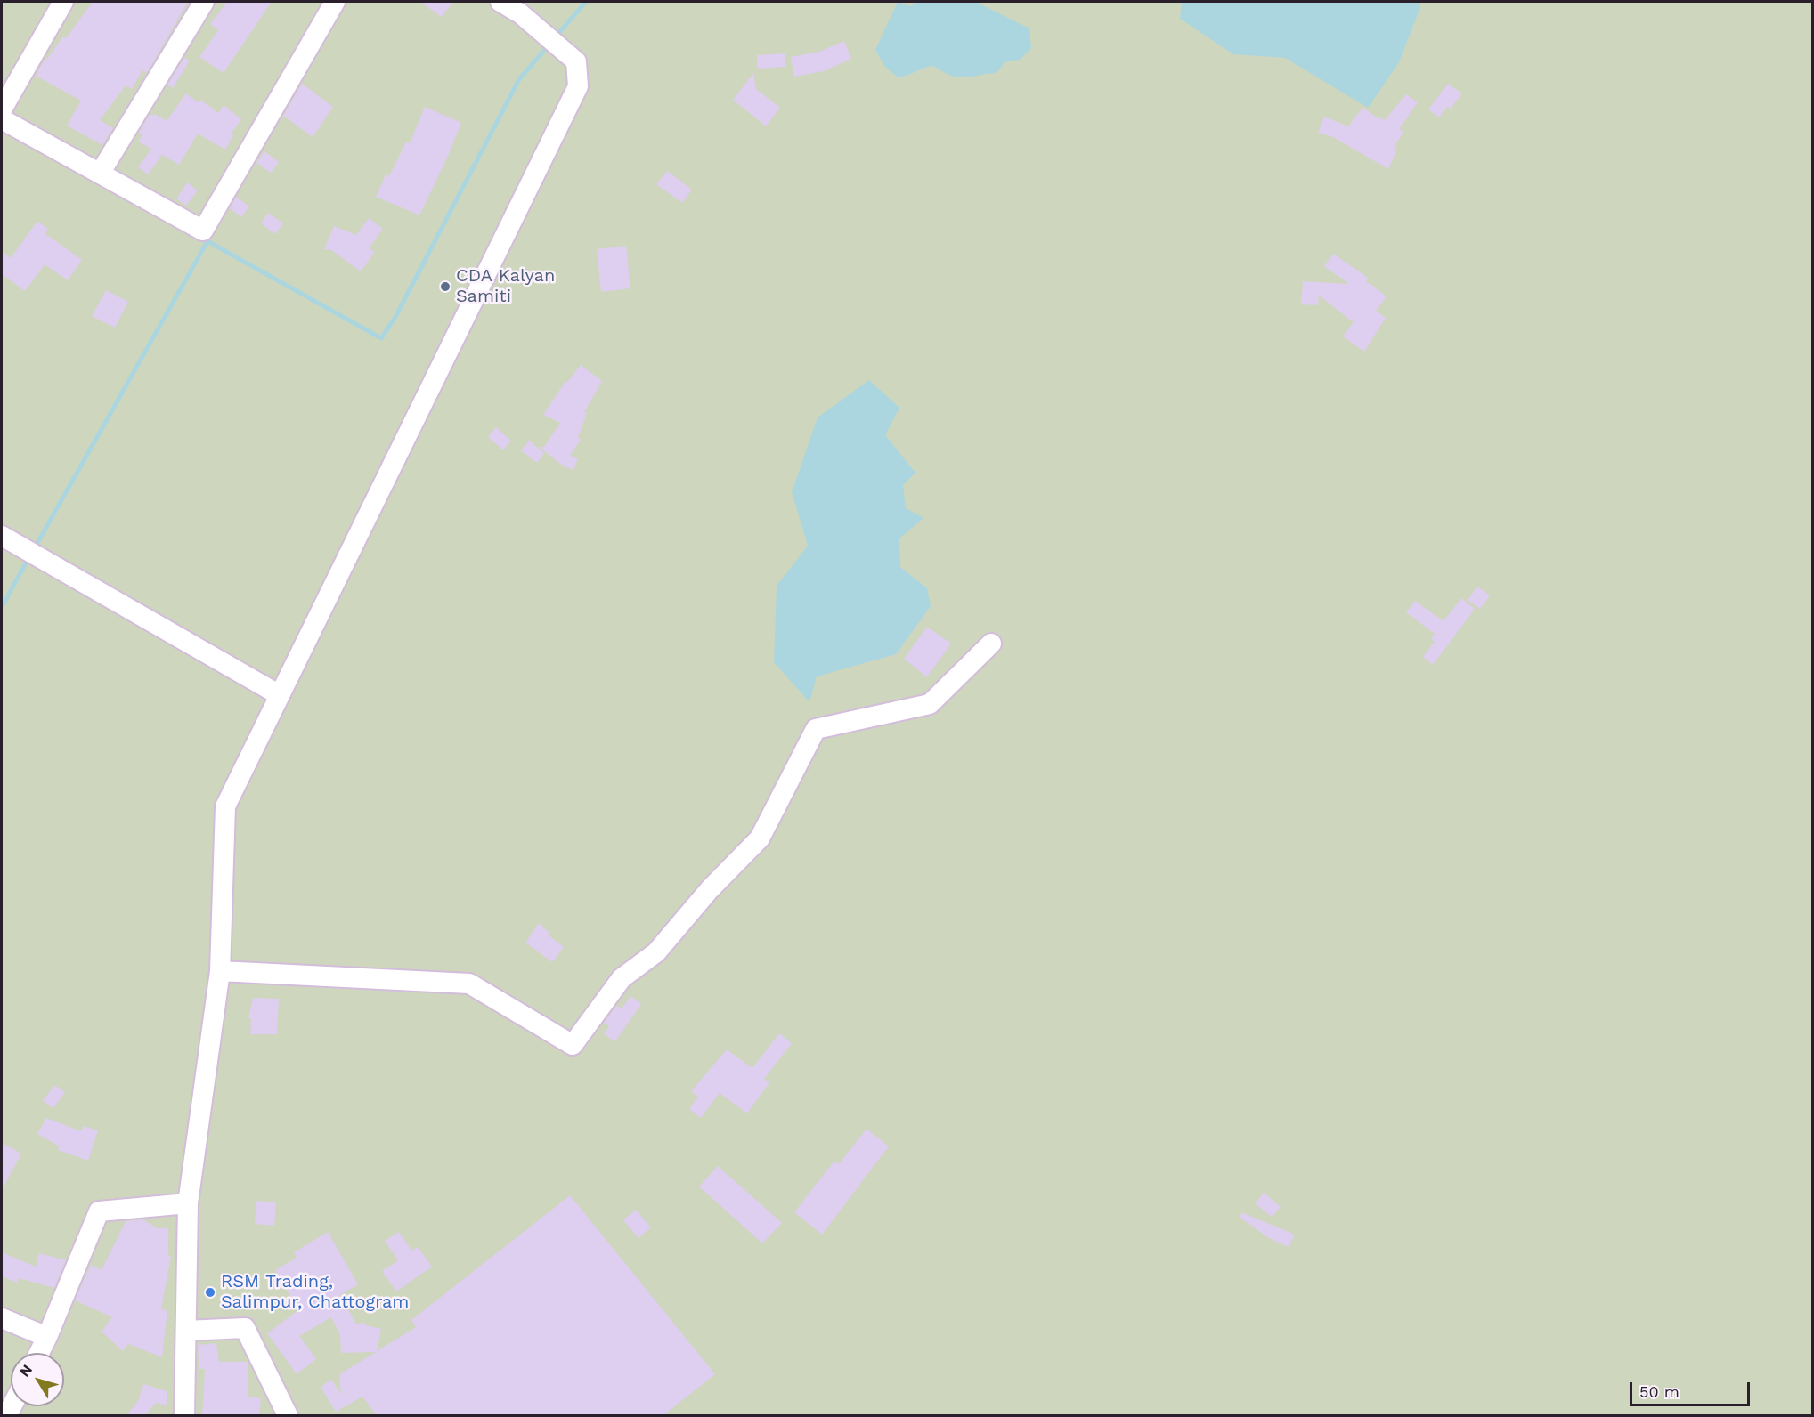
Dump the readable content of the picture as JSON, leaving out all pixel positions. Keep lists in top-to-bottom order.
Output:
{
  "places": ["CDA Kalyan Samiti", "RSM Trading, Salimpur, Chattogram"],
  "scale_bar": "50 m",
  "north": "top left"
}
